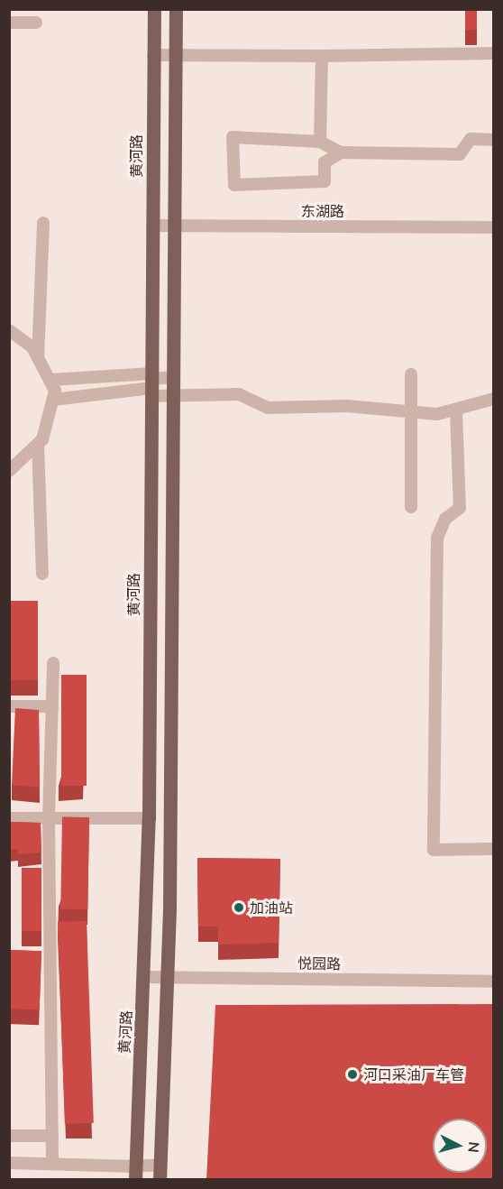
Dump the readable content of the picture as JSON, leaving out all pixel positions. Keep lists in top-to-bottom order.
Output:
{
  "streets": {
    "main road": ["黄河路"],
    "street": ["东湖路", "悦园路"]
  },
  "crossings": [
    ["黄河路", "东湖路"],
    ["黄河路", "悦园路"]
  ],
  "places": ["加油站", "河口采油厂车管"],
  "north": "right"
}
